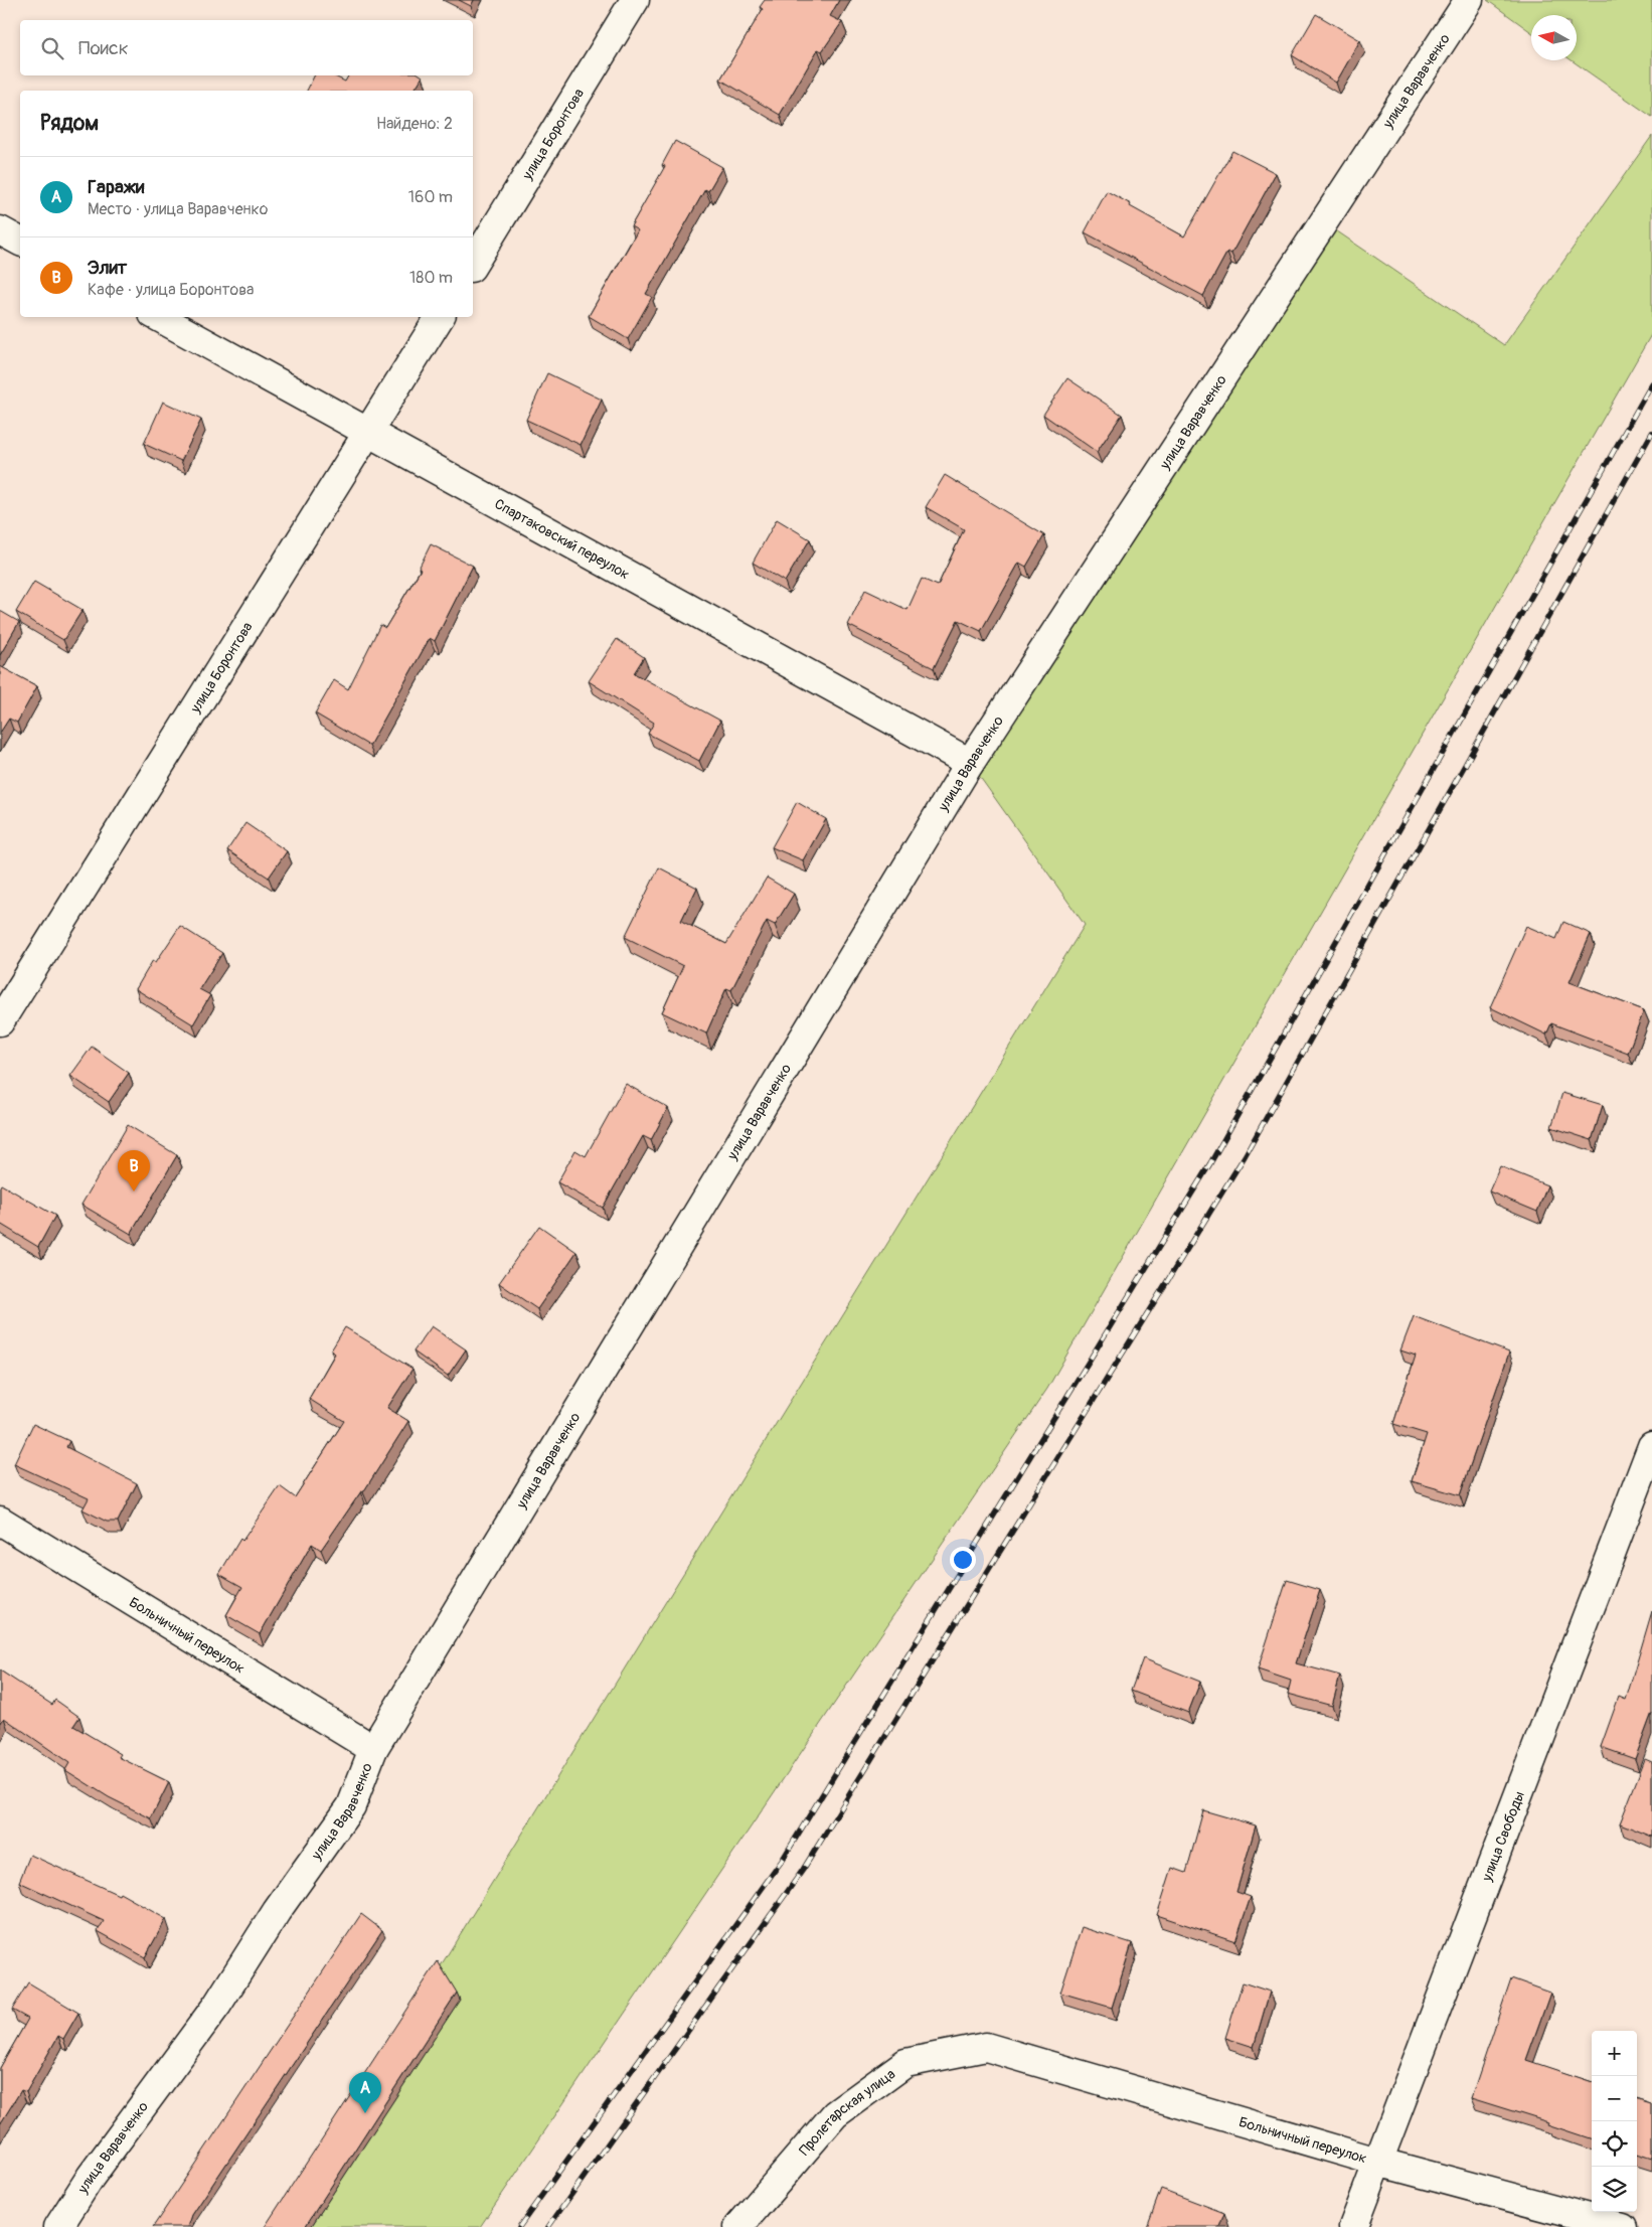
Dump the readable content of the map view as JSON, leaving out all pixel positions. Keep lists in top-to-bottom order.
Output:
{
  "streets": {
    "street": [
      "улица Варавченко",
      "улица Боронтова",
      "Спартаковский переулок",
      "Больничный переулок",
      "улица Свободы",
      "Пролетарская улица"
    ]
  },
  "crossings": [
    ["улица Варавченко", "Спартаковский переулок"],
    ["улица Варавченко", "Больничный переулок"],
    ["улица Боронтова", "Спартаковский переулок"],
    ["Больничный переулок", "улица Свободы"],
    ["Больничный переулок", "Пролетарская улица"]
  ],
  "north": "left",
  "page": {
    "search": "Поиск",
    "heading": ["Рядом", "Найдено: 2"],
    "list": [
      {
        "mark": "A",
        "name": "Гаражи",
        "note": "Место · улица Варавченко",
        "value": "160 m"
      },
      {
        "mark": "B",
        "name": "Элит",
        "note": "Кафе · улица Боронтова",
        "value": "180 m"
      }
    ],
    "pins": ["B", "A"],
    "map_buttons": ["+", "−"]
  }
}
